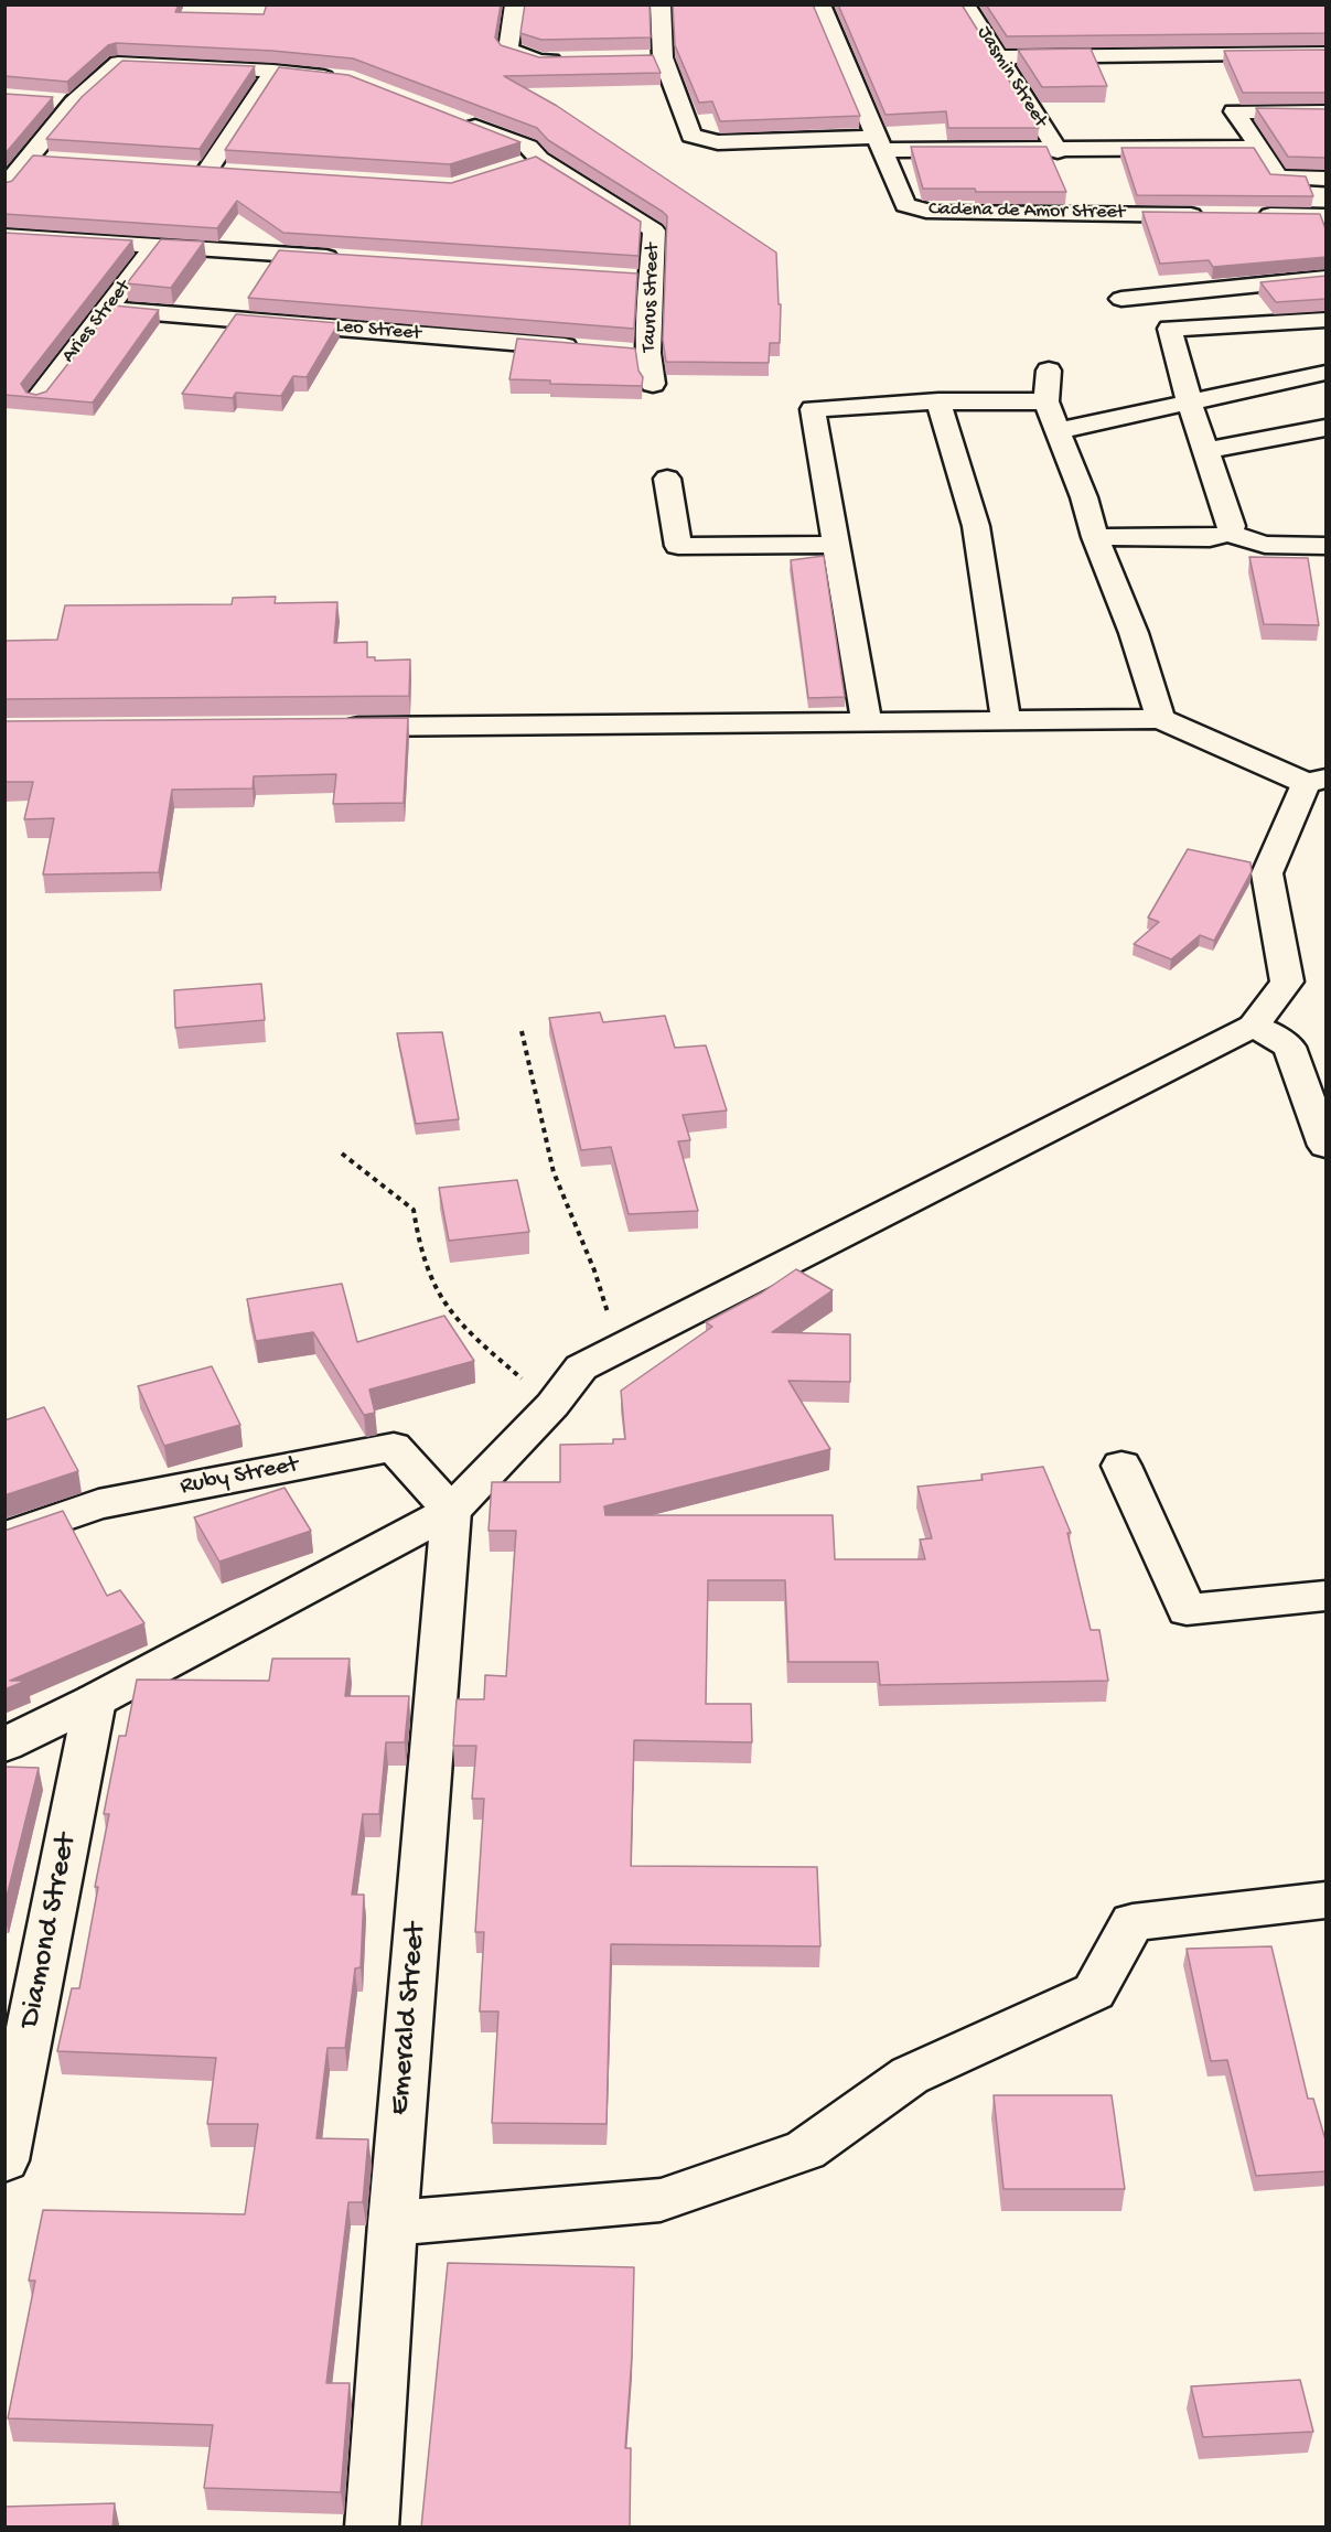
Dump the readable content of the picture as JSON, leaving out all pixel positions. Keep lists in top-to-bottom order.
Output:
{
  "streets": {
    "street": [
      "Jasmin Street",
      "Cadena de Amor Street",
      "Taurus Street",
      "Aries Street",
      "Leo Street",
      "Ruby Street",
      "Diamond Street",
      "Emerald Street"
    ]
  },
  "crossings": [
    ["Aries Street", "Leo Street"],
    ["Ruby Street", "Emerald Street"]
  ]
}
